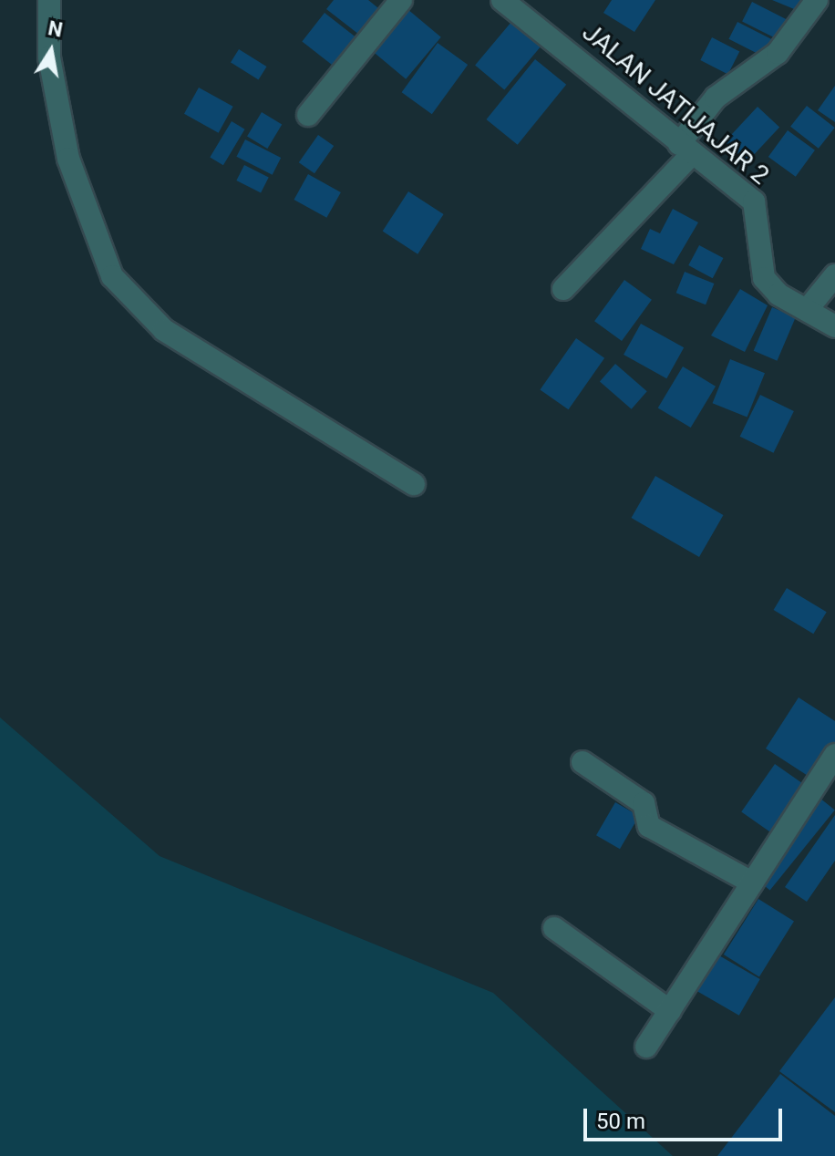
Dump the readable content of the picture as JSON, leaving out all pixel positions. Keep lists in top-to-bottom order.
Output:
{
  "streets": {
    "street": ["JALAN JATIJAJAR 2"]
  },
  "scale_bar": "50 m",
  "north": "top"
}
